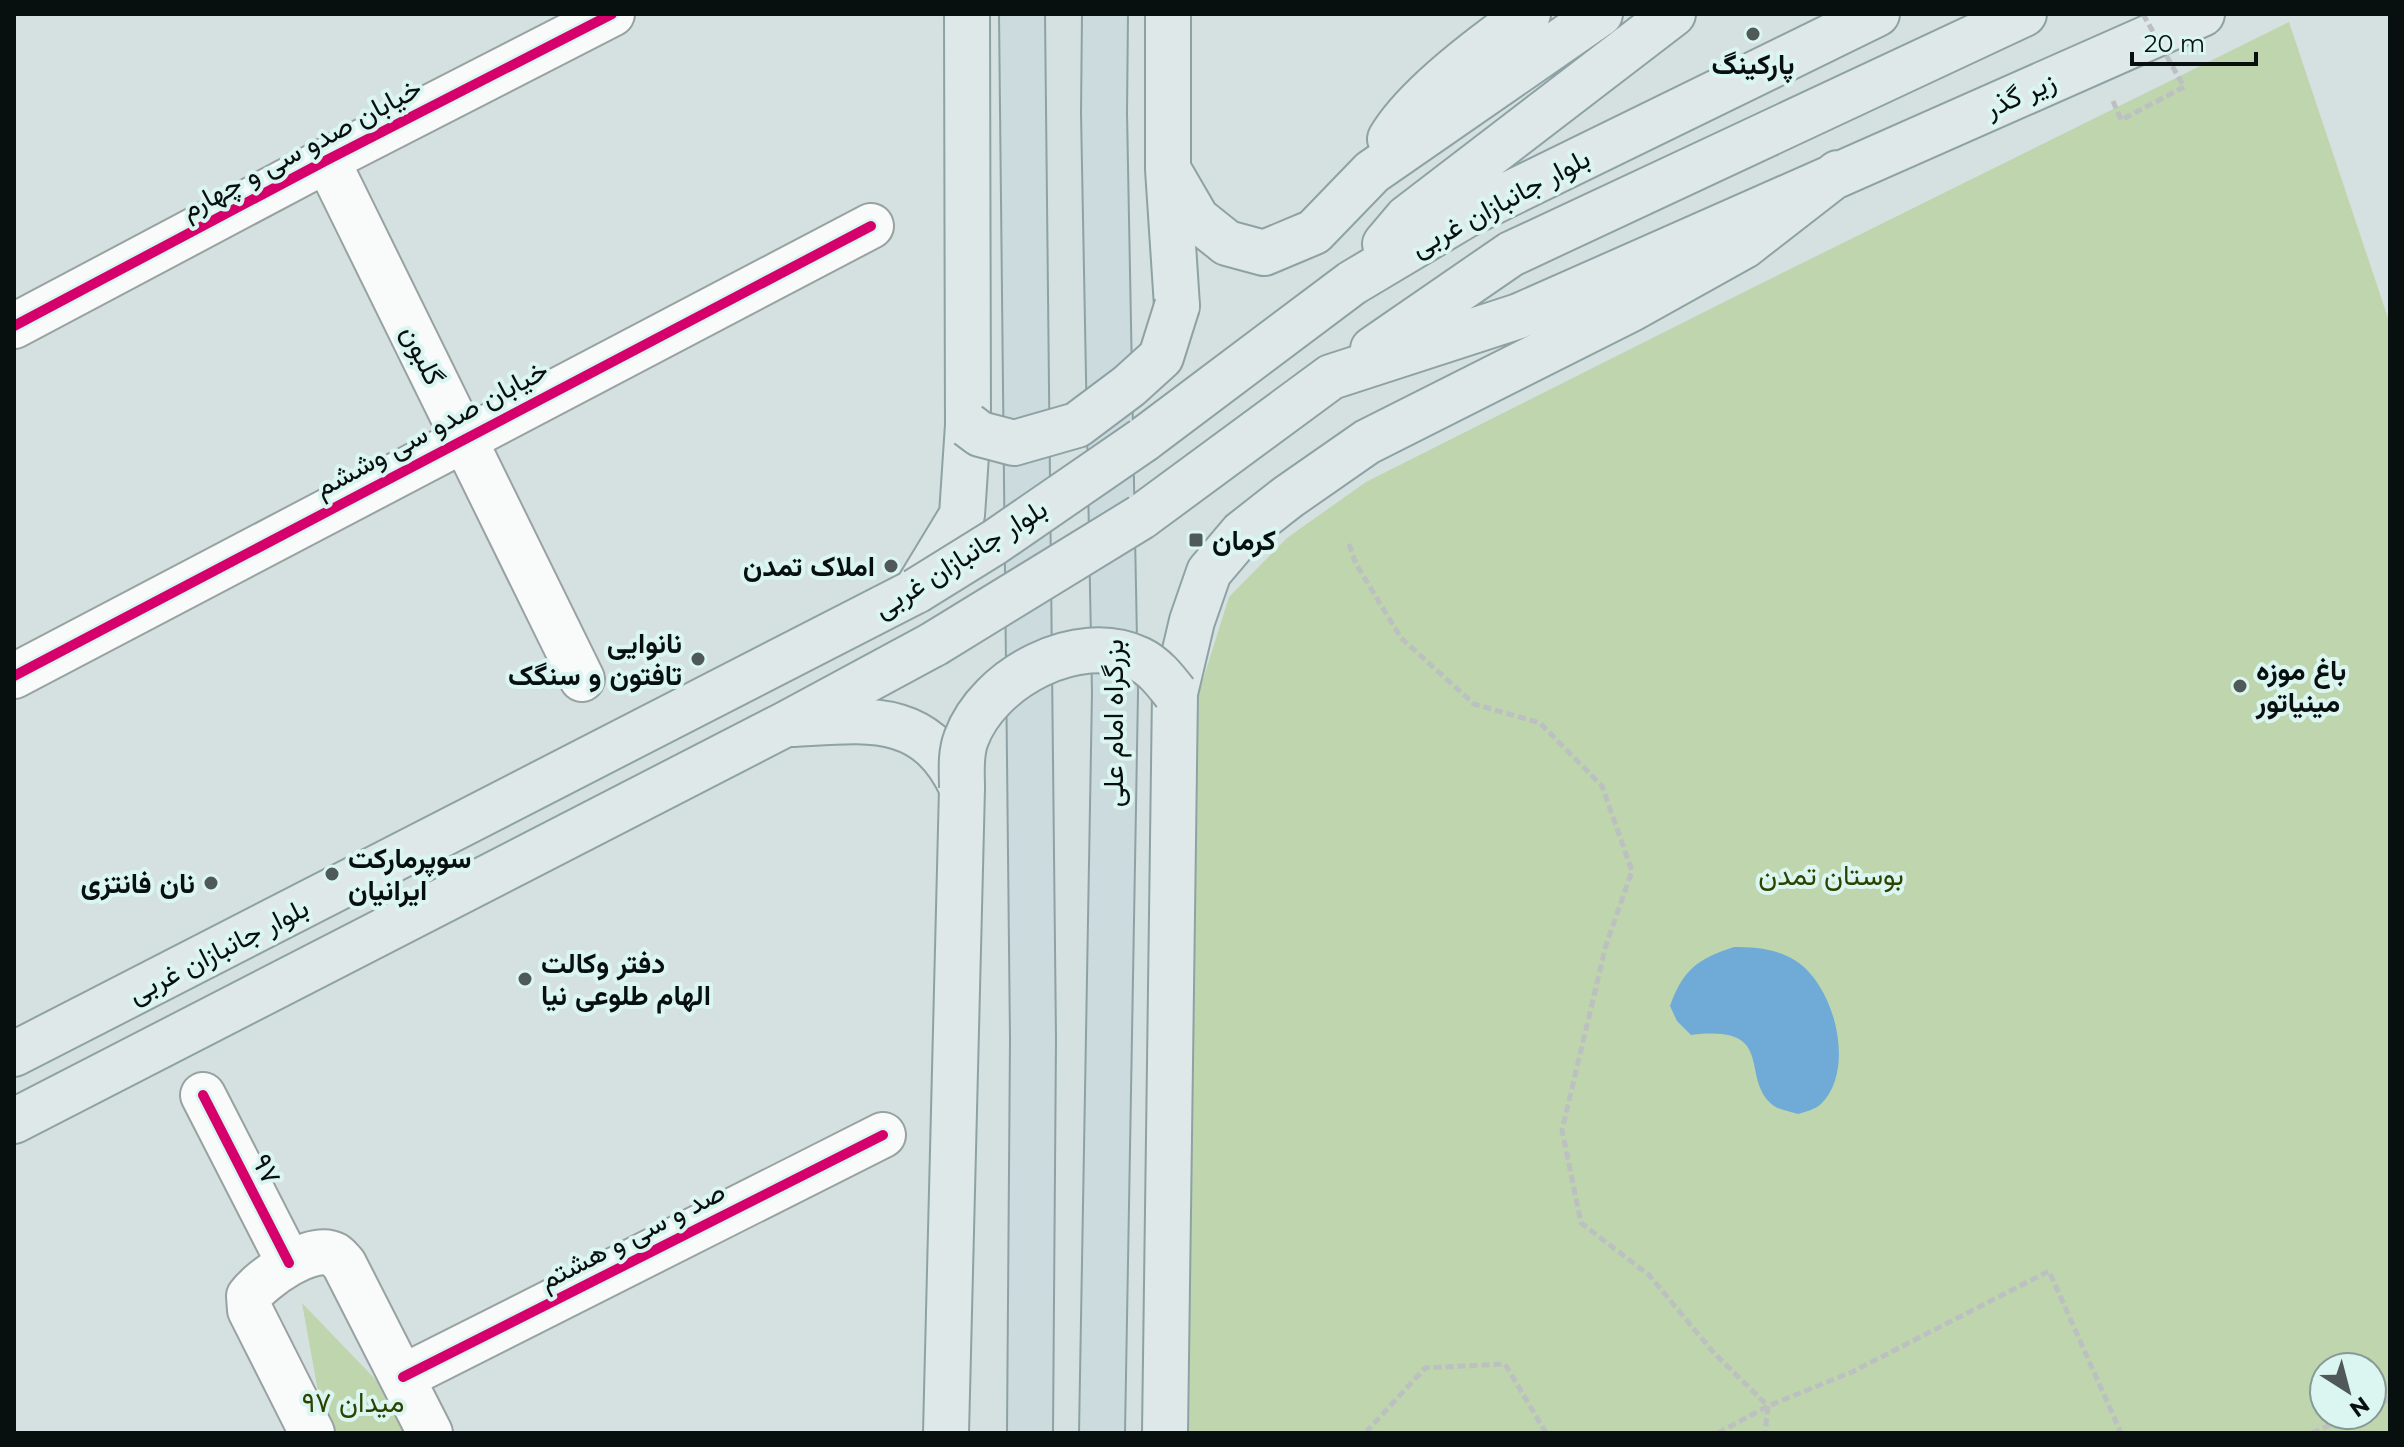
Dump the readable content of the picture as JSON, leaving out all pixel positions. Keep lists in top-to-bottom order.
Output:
{
  "streets": {
    "highway": ["بزرگراه امام علی"],
    "main road": ["زیر گذر", "بلوار جانبازان غربی"],
    "street": [
      "خیابان صدو سی و چهارم",
      "گلبون",
      "خیابان صدو سی وششم",
      "۹۷",
      "صد و سی و هشتم"
    ]
  },
  "crossings": [
    ["زیر گذر", "بلوار جانبازان غربی"],
    ["خیابان صدو سی و چهارم", "گلبون"],
    ["گلبون", "خیابان صدو سی وششم"]
  ],
  "parks": ["بوستان تمدن", "میدان ۹۷"],
  "places": {
    "other": [
      "پارکینگ",
      "املاک تمدن",
      "نانوایی تافتون و سنگک",
      "باغ موزه مینیاتور",
      "سوپرمارکت ایرانیان",
      "نان فانتزی",
      "دفتر وکالت الهام طلوعی نیا"
    ],
    "transit": ["کرمان"]
  },
  "scale_bar": "20 m",
  "north": "bottom right"
}
